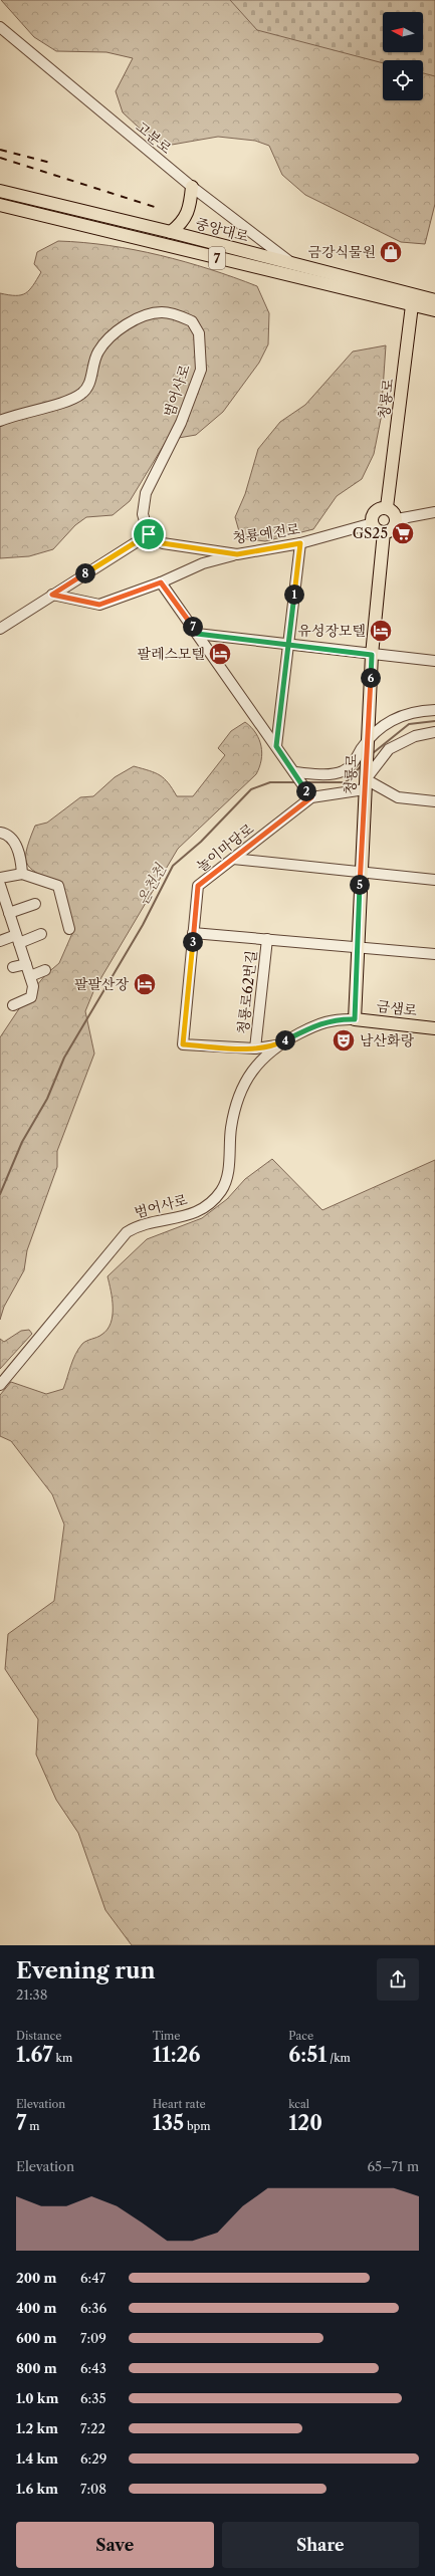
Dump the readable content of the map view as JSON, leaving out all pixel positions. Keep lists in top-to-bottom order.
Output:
{
  "streets": {
    "main road": [
      "중앙대로",
      "7",
      "청룡로",
      "금샘로"
    ],
    "street": [
      "고분로",
      "범어사로",
      "청룡예전로",
      "놀이마당로",
      "청룡로62번길"
    ]
  },
  "crossings": [
    ["고분로", "중앙대로"],
    ["중앙대로", "청룡로"],
    ["범어사로", "청룡로"],
    ["범어사로", "청룡예전로"],
    ["범어사로", "놀이마당로"],
    ["범어사로", "금샘로"],
    ["청룡로", "청룡예전로"],
    ["청룡로", "놀이마당로"],
    ["청룡로", "청룡로62번길"],
    ["청룡로", "금샘로"],
    ["놀이마당로", "청룡로62번길"]
  ],
  "water": ["온천천"],
  "places": {
    "shop": ["금강식물원"],
    "supermarket": ["GS25"],
    "hotel": ["유성장모텔", "팔레스모텔", "팔팔산장"],
    "theatre": ["남산화랑"]
  },
  "north": "left",
  "page": {
    "pins": [
      "8",
      "1",
      "7",
      "6",
      "2",
      "5",
      "3",
      "4"
    ],
    "heading": ["Evening run", "21:38"],
    "stats": [
      ["Distance", "1.67 km"],
      ["Time", "11:26"],
      ["Pace", "6:51 /km"],
      ["Elevation", "7 m"],
      ["Heart rate", "135 bpm"],
      ["kcal", "120"]
    ],
    "chart": ["Elevation", "65–71 m"],
    "list": [
      {
        "name": "200 m",
        "note": "6:47"
      },
      {
        "name": "400 m",
        "note": "6:36"
      },
      {
        "name": "600 m",
        "note": "7:09"
      },
      {
        "name": "800 m",
        "note": "6:43"
      },
      {
        "name": "1.0 km",
        "note": "6:35"
      },
      {
        "name": "1.2 km",
        "note": "7:22"
      },
      {
        "name": "1.4 km",
        "note": "6:29"
      },
      {
        "name": "1.6 km",
        "note": "7:08"
      }
    ],
    "buttons": ["Save", "Share"]
  }
}
